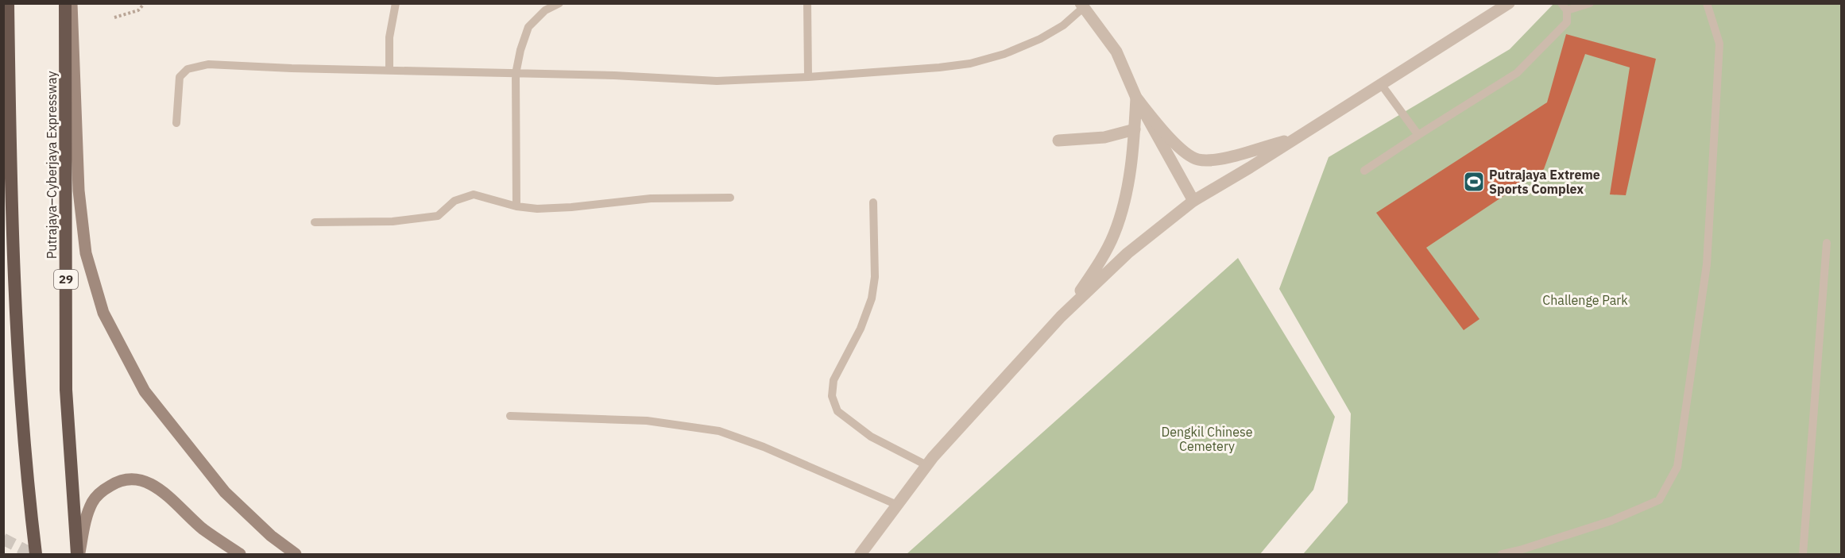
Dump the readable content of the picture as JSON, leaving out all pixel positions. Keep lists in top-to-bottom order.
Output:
{
  "streets": {
    "highway": ["Putrajaya–Cyberjaya Expressway", "29"]
  },
  "parks": ["Challenge Park", "Dengkil Chinese Cemetery"],
  "places": {
    "sports": ["Putrajaya Extreme Sports Complex"]
  }
}
